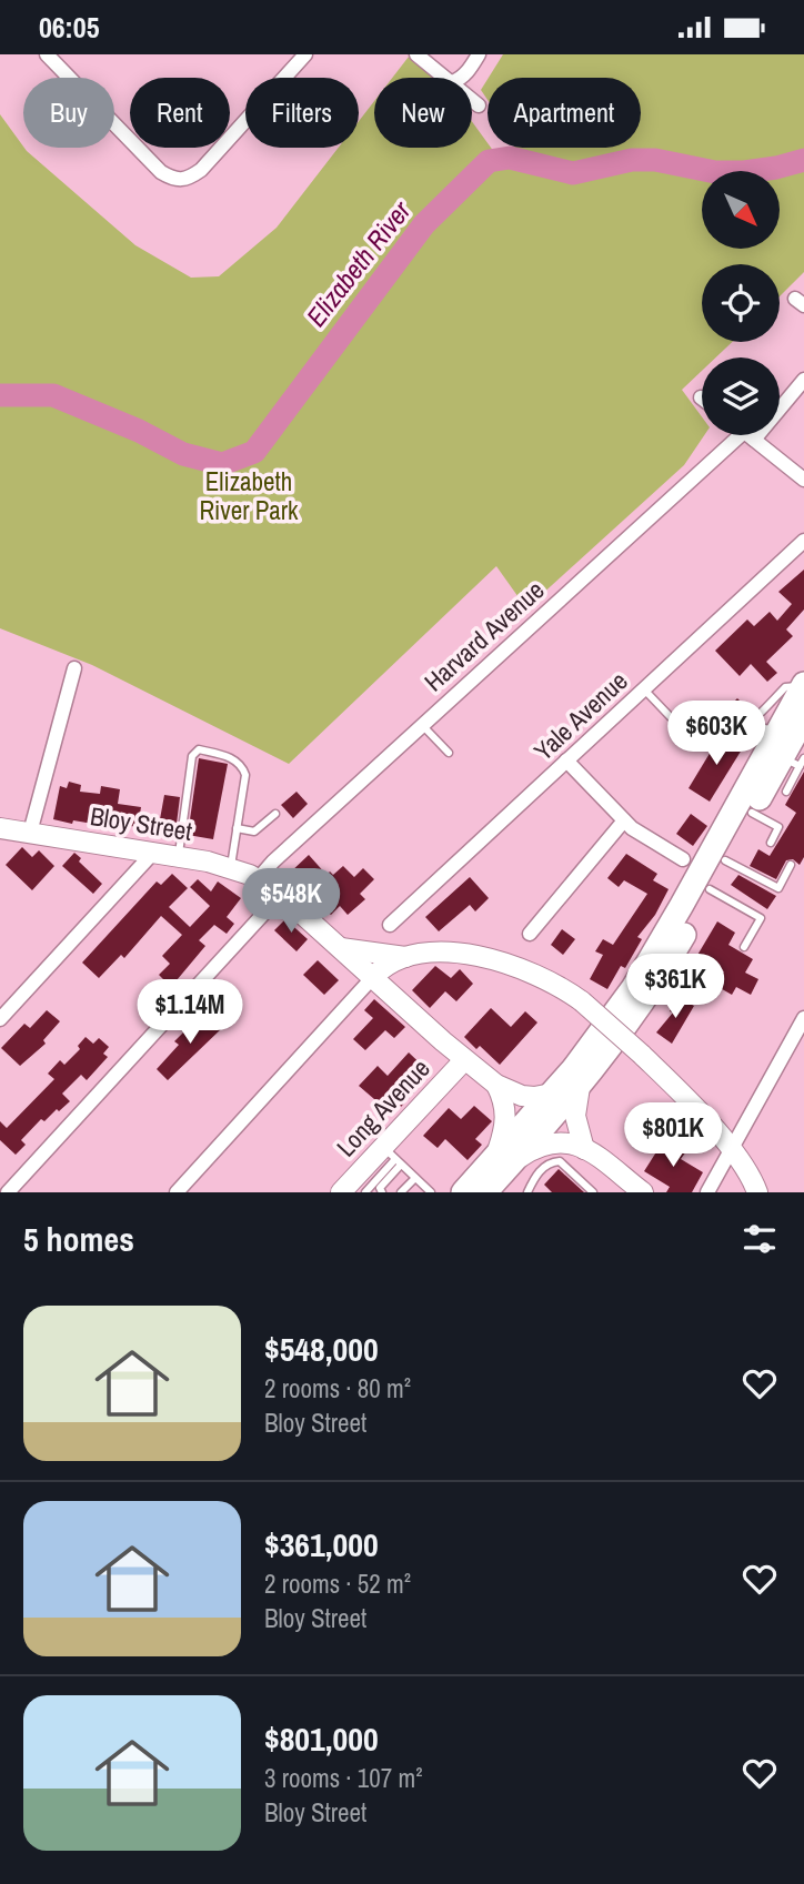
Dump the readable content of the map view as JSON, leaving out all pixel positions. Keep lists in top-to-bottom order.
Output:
{
  "streets": {
    "street": [
      "Harvard Avenue",
      "Yale Avenue",
      "Bloy Street",
      "Long Avenue"
    ]
  },
  "crossings": [
    ["Harvard Avenue", "Bloy Street"],
    ["Bloy Street", "Long Avenue"]
  ],
  "water": ["Elizabeth River"],
  "parks": ["Elizabeth River Park"],
  "north": "bottom right",
  "page": {
    "status": "06:05",
    "chip": [
      "Buy",
      "Rent",
      "Filters",
      "New",
      "Apartment"
    ],
    "price": [
      "$603K",
      "$548K",
      "$361K",
      "$1.14M",
      "$801K"
    ],
    "heading": "5 homes",
    "list": [
      {
        "name": "$548,000",
        "note": "2 rooms · 80 m² · Bloy Street"
      },
      {
        "name": "$361,000",
        "note": "2 rooms · 52 m² · Bloy Street"
      },
      {
        "name": "$801,000",
        "note": "3 rooms · 107 m² · Bloy Street"
      }
    ]
  }
}
